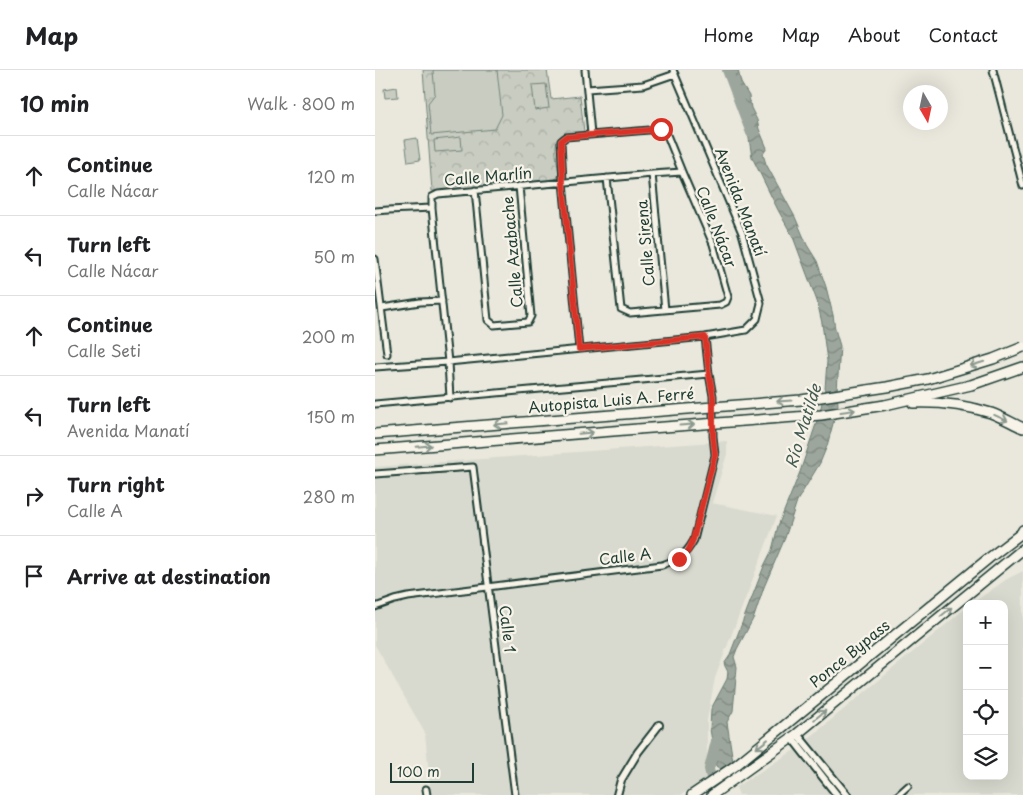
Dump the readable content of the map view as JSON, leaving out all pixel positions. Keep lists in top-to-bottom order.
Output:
{
  "streets": {
    "highway": ["Autopista Luis A. Ferré", "Ponce Bypass"],
    "street": [
      "Calle Marlín",
      "Avenida Manatí",
      "Calle Nácar",
      "Calle Sirena",
      "Calle Azabache",
      "Calle A",
      "Calle 1"
    ]
  },
  "crossings": [
    ["Calle Marlín", "Avenida Manatí"],
    ["Calle Marlín", "Calle Nácar"],
    ["Calle Marlín", "Calle Sirena"],
    ["Calle Marlín", "Calle Azabache"],
    ["Avenida Manatí", "Calle A"],
    ["Calle Nácar", "Calle Sirena"],
    ["Calle A", "Calle 1"]
  ],
  "water": ["Río Matilde"],
  "scale_bar": "100 m",
  "north": "bottom",
  "page": {
    "header": "Map",
    "nav": [
      "Home",
      "Map",
      "About",
      "Contact"
    ],
    "heading": ["10 min", "Walk · 800 m"],
    "list": [
      ["Continue", "Calle Nácar", "120 m"],
      ["Turn left", "Calle Nácar", "50 m"],
      ["Continue", "Calle Seti", "200 m"],
      ["Turn left", "Avenida Manatí", "150 m"],
      ["Turn right", "Calle A", "280 m"],
      "Arrive at destination"
    ],
    "map_buttons": ["+", "−"],
    "scale": "100 m"
  }
}
